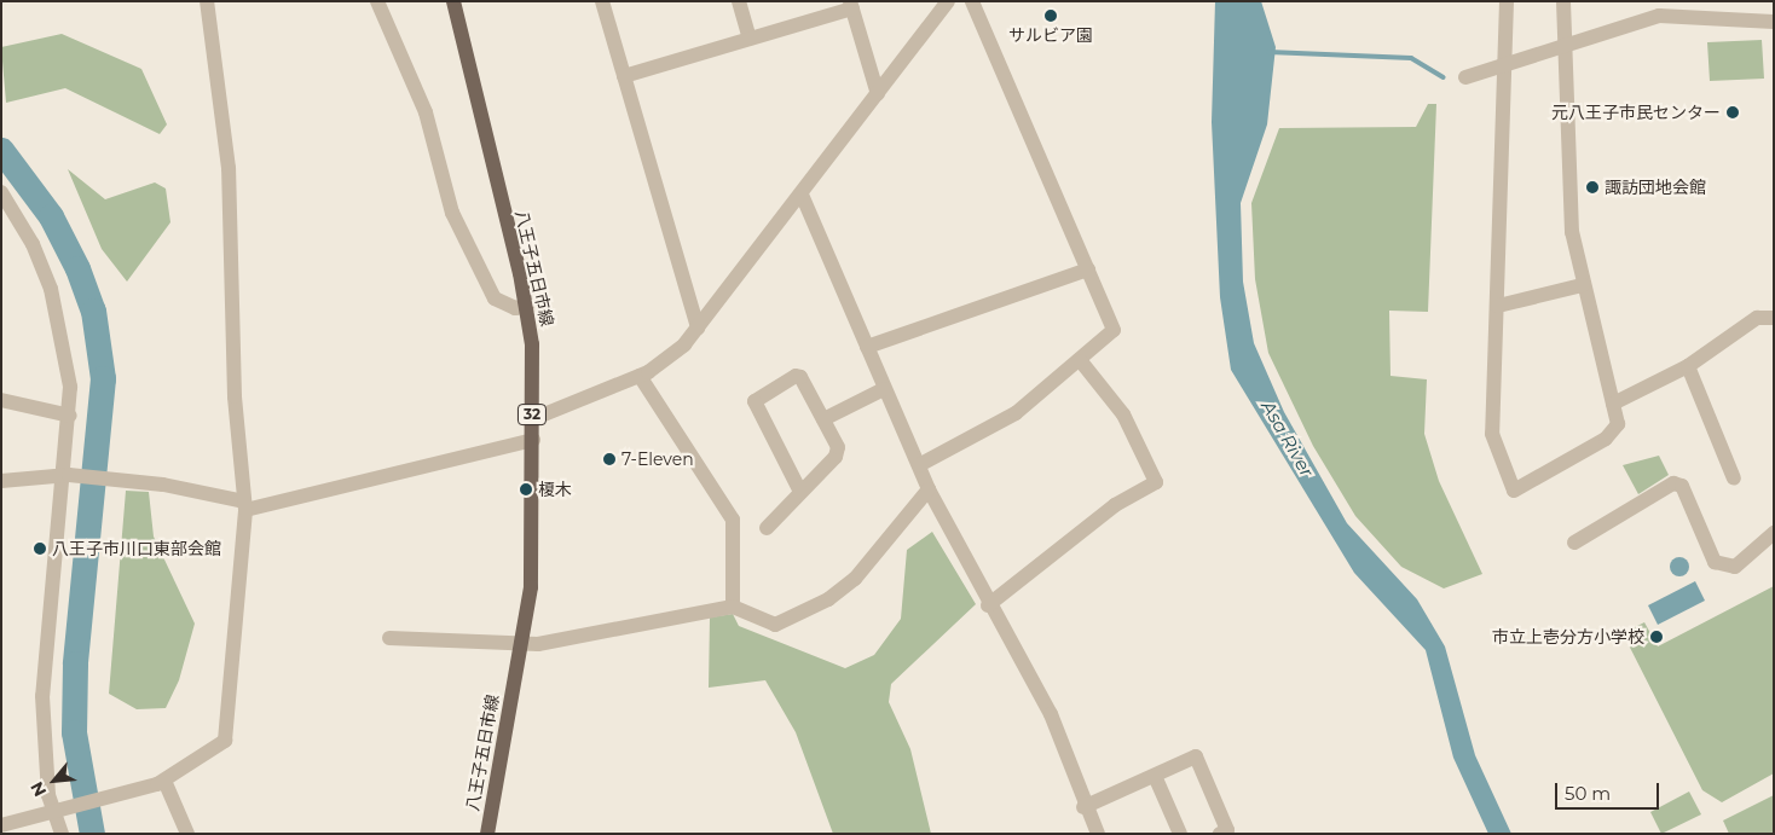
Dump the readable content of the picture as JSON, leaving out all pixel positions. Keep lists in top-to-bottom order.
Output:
{
  "streets": {
    "main road": ["八王子五日市線", "32"]
  },
  "water": ["Asa River"],
  "places": [
    "サルビア園",
    "元八王子市民センター",
    "諏訪団地会館",
    "7-Eleven",
    "榎木",
    "八王子市川口東部会館",
    "市立上壱分方小学校"
  ],
  "scale_bar": "50 m",
  "north": "bottom left"
}
